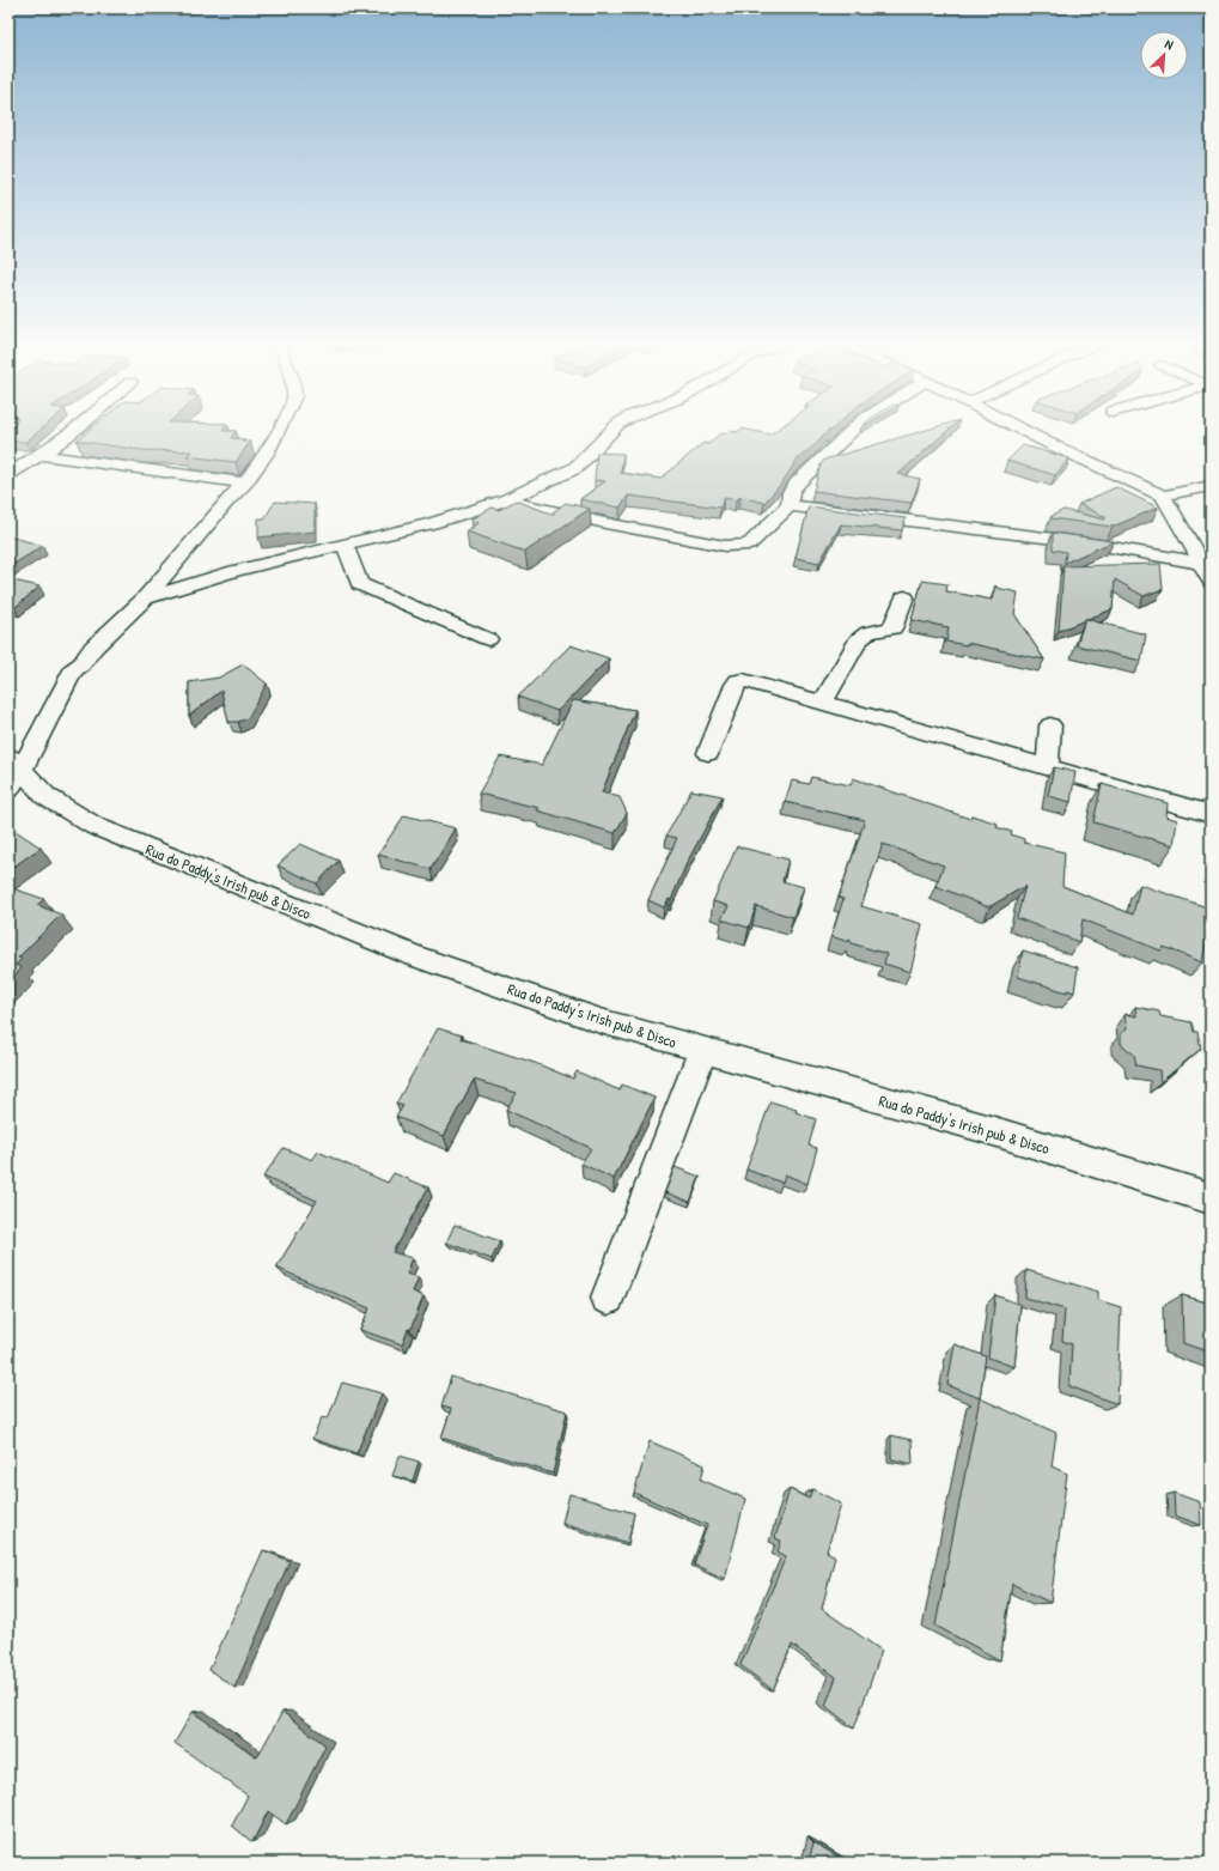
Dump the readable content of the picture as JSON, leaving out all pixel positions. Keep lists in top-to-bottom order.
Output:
{
  "streets": {
    "street": ["Rua do Paddy's Irish pub & Disco"]
  },
  "north": "top right"
}
